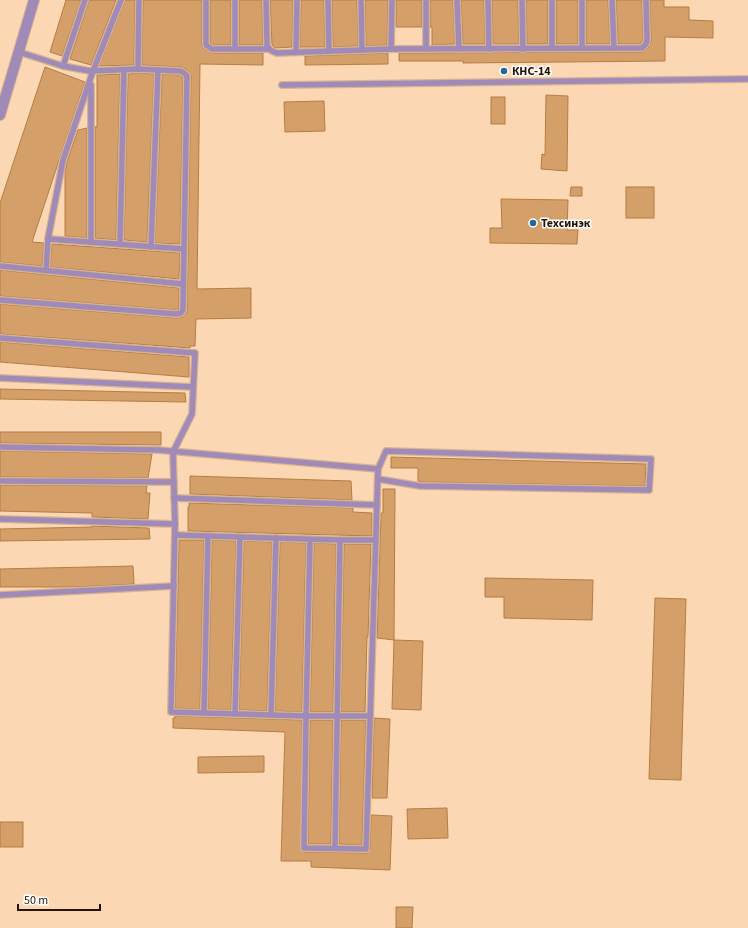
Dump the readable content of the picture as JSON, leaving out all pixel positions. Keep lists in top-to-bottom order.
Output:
{
  "places": ["КНС-14", "Техсинэк"],
  "scale_bar": "50 m"
}
